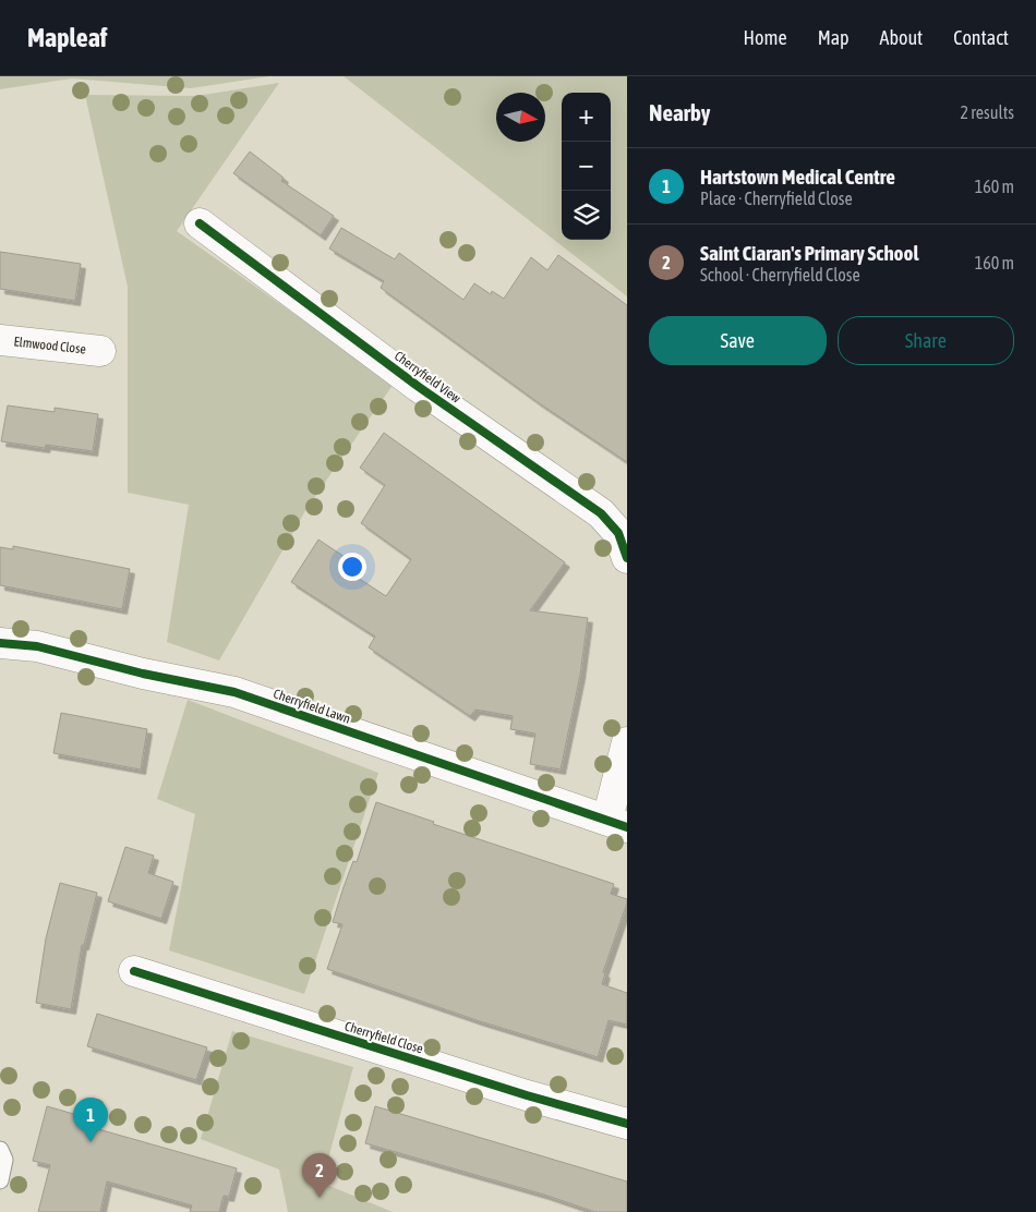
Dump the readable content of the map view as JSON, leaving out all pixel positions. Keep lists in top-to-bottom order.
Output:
{
  "streets": {
    "street": [
      "Elmwood Close",
      "Cherryfield View",
      "Cherryfield Lawn",
      "Cherryfield Close"
    ]
  },
  "north": "right",
  "page": {
    "header": "Mapleaf",
    "nav": [
      "Home",
      "Map",
      "About",
      "Contact"
    ],
    "heading": ["Nearby", "2 results"],
    "map_buttons": ["+", "−"],
    "list": [
      {
        "mark": "1",
        "name": "Hartstown Medical Centre",
        "note": "Place · Cherryfield Close",
        "value": "160 m"
      },
      {
        "mark": "2",
        "name": "Saint Ciaran's Primary School",
        "note": "School · Cherryfield Close",
        "value": "160 m"
      }
    ],
    "buttons": ["Save", "Share"],
    "pins": ["1", "2"]
  }
}
